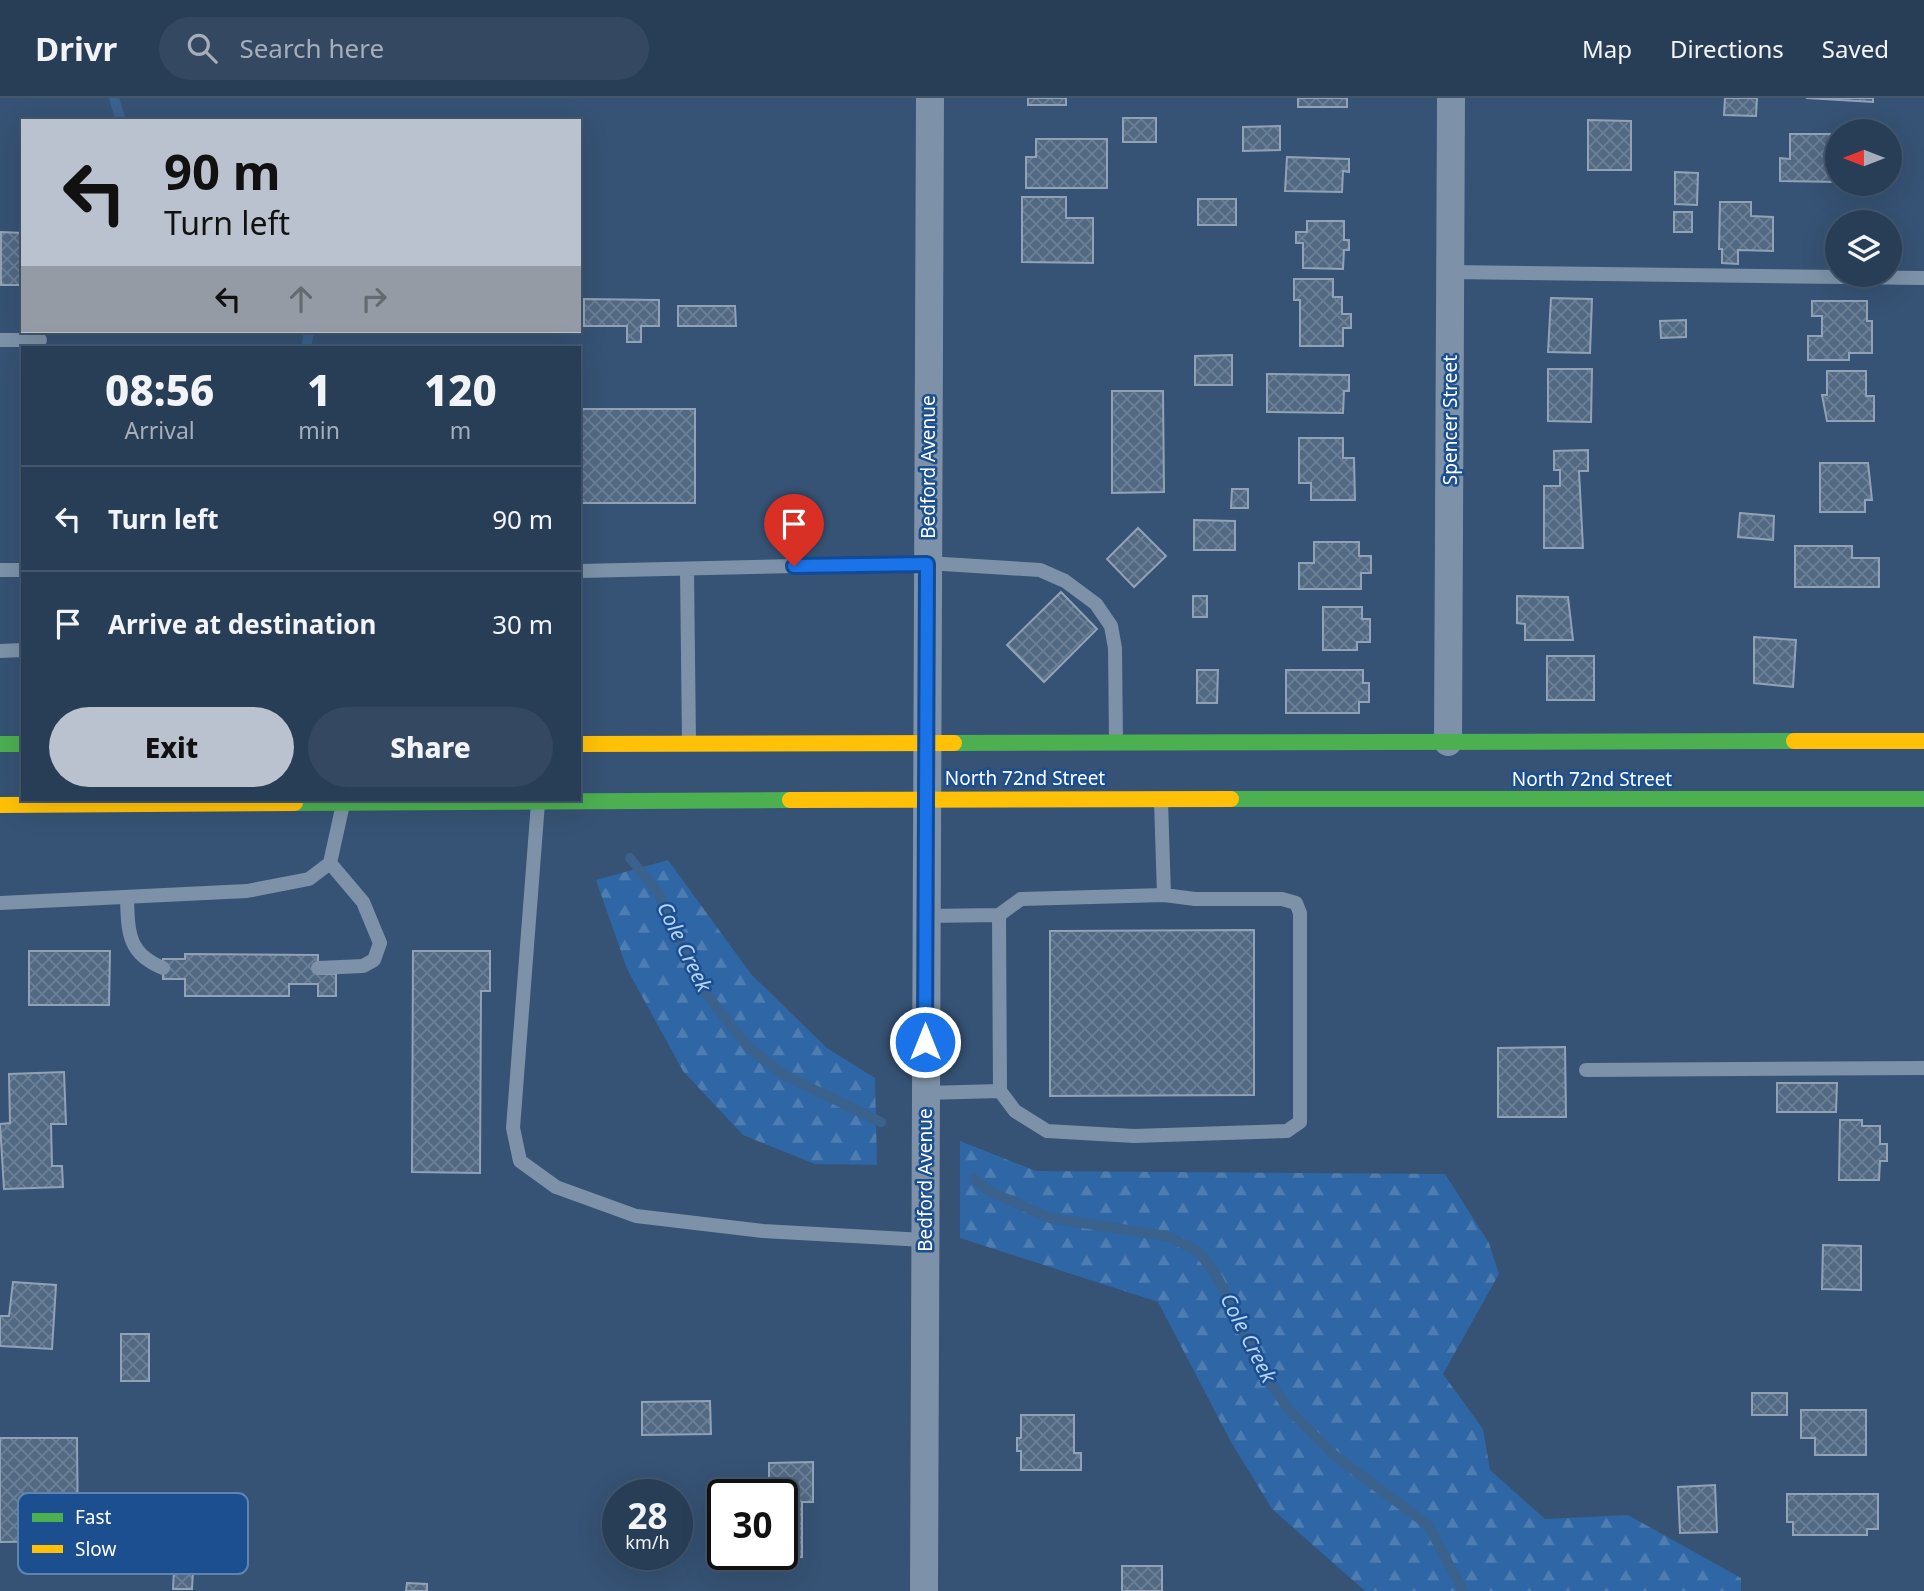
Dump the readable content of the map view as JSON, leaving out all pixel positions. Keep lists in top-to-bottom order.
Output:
{
  "streets": {
    "main road": ["North 72nd Street"],
    "street": ["Spencer Street", "Bedford Avenue"]
  },
  "crossings": [
    ["Spencer Street", "North 72nd Street"],
    ["Bedford Avenue", "North 72nd Street"]
  ],
  "water": ["Cole Creek"],
  "legend": ["Fast", "Slow"],
  "north": "left",
  "page": {
    "header": "Drivr",
    "search": "Search here",
    "nav": ["Map", "Directions", "Saved"],
    "turn": ["90 m", "Turn left"],
    "eta": [
      "08:56",
      "Arrival",
      "1",
      "min",
      "120",
      "m"
    ],
    "list": [
      {
        "name": "Turn left",
        "value": "90 m"
      },
      {
        "name": "Arrive at destination",
        "value": "30 m"
      }
    ],
    "buttons": ["Exit", "Share"],
    "speed": "28 km/h",
    "limit": "30"
  }
}
